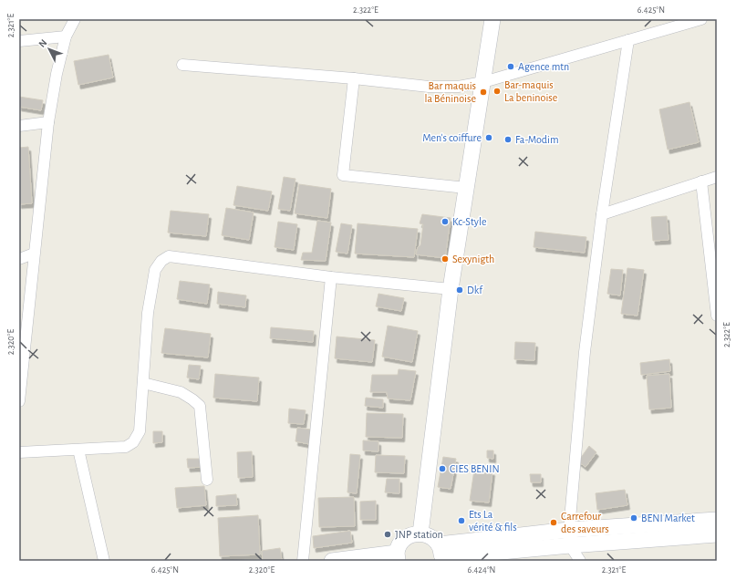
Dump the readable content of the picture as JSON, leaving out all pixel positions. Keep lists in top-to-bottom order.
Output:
{
  "places": [
    "Agence mtn",
    "Bar-maquis La beninoise",
    "Bar maquis la Béninoise",
    "Men's coiffure",
    "Fa-Modim",
    "Kc-Style",
    "Sexynigth",
    "Dkf",
    "CIES BENIN",
    "BENI Market",
    "Ets La vérité & fils",
    "Carrefour des saveurs",
    "JNP station"
  ],
  "north": "top left",
  "coordinates": [
    "2.322°E",
    "6.425°N",
    "2.321°E",
    "2.320°E",
    "6.424°N"
  ]
}
